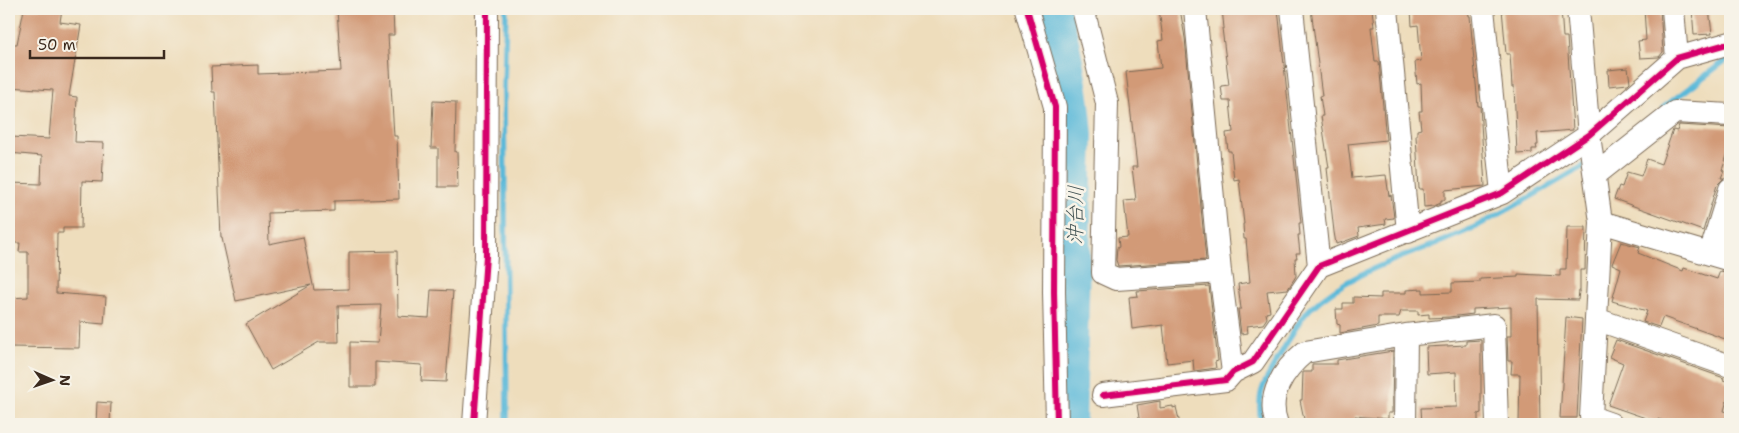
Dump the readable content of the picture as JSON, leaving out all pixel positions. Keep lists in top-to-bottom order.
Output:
{
  "water": ["沖台川"],
  "scale_bar": "50 m",
  "north": "right"
}
